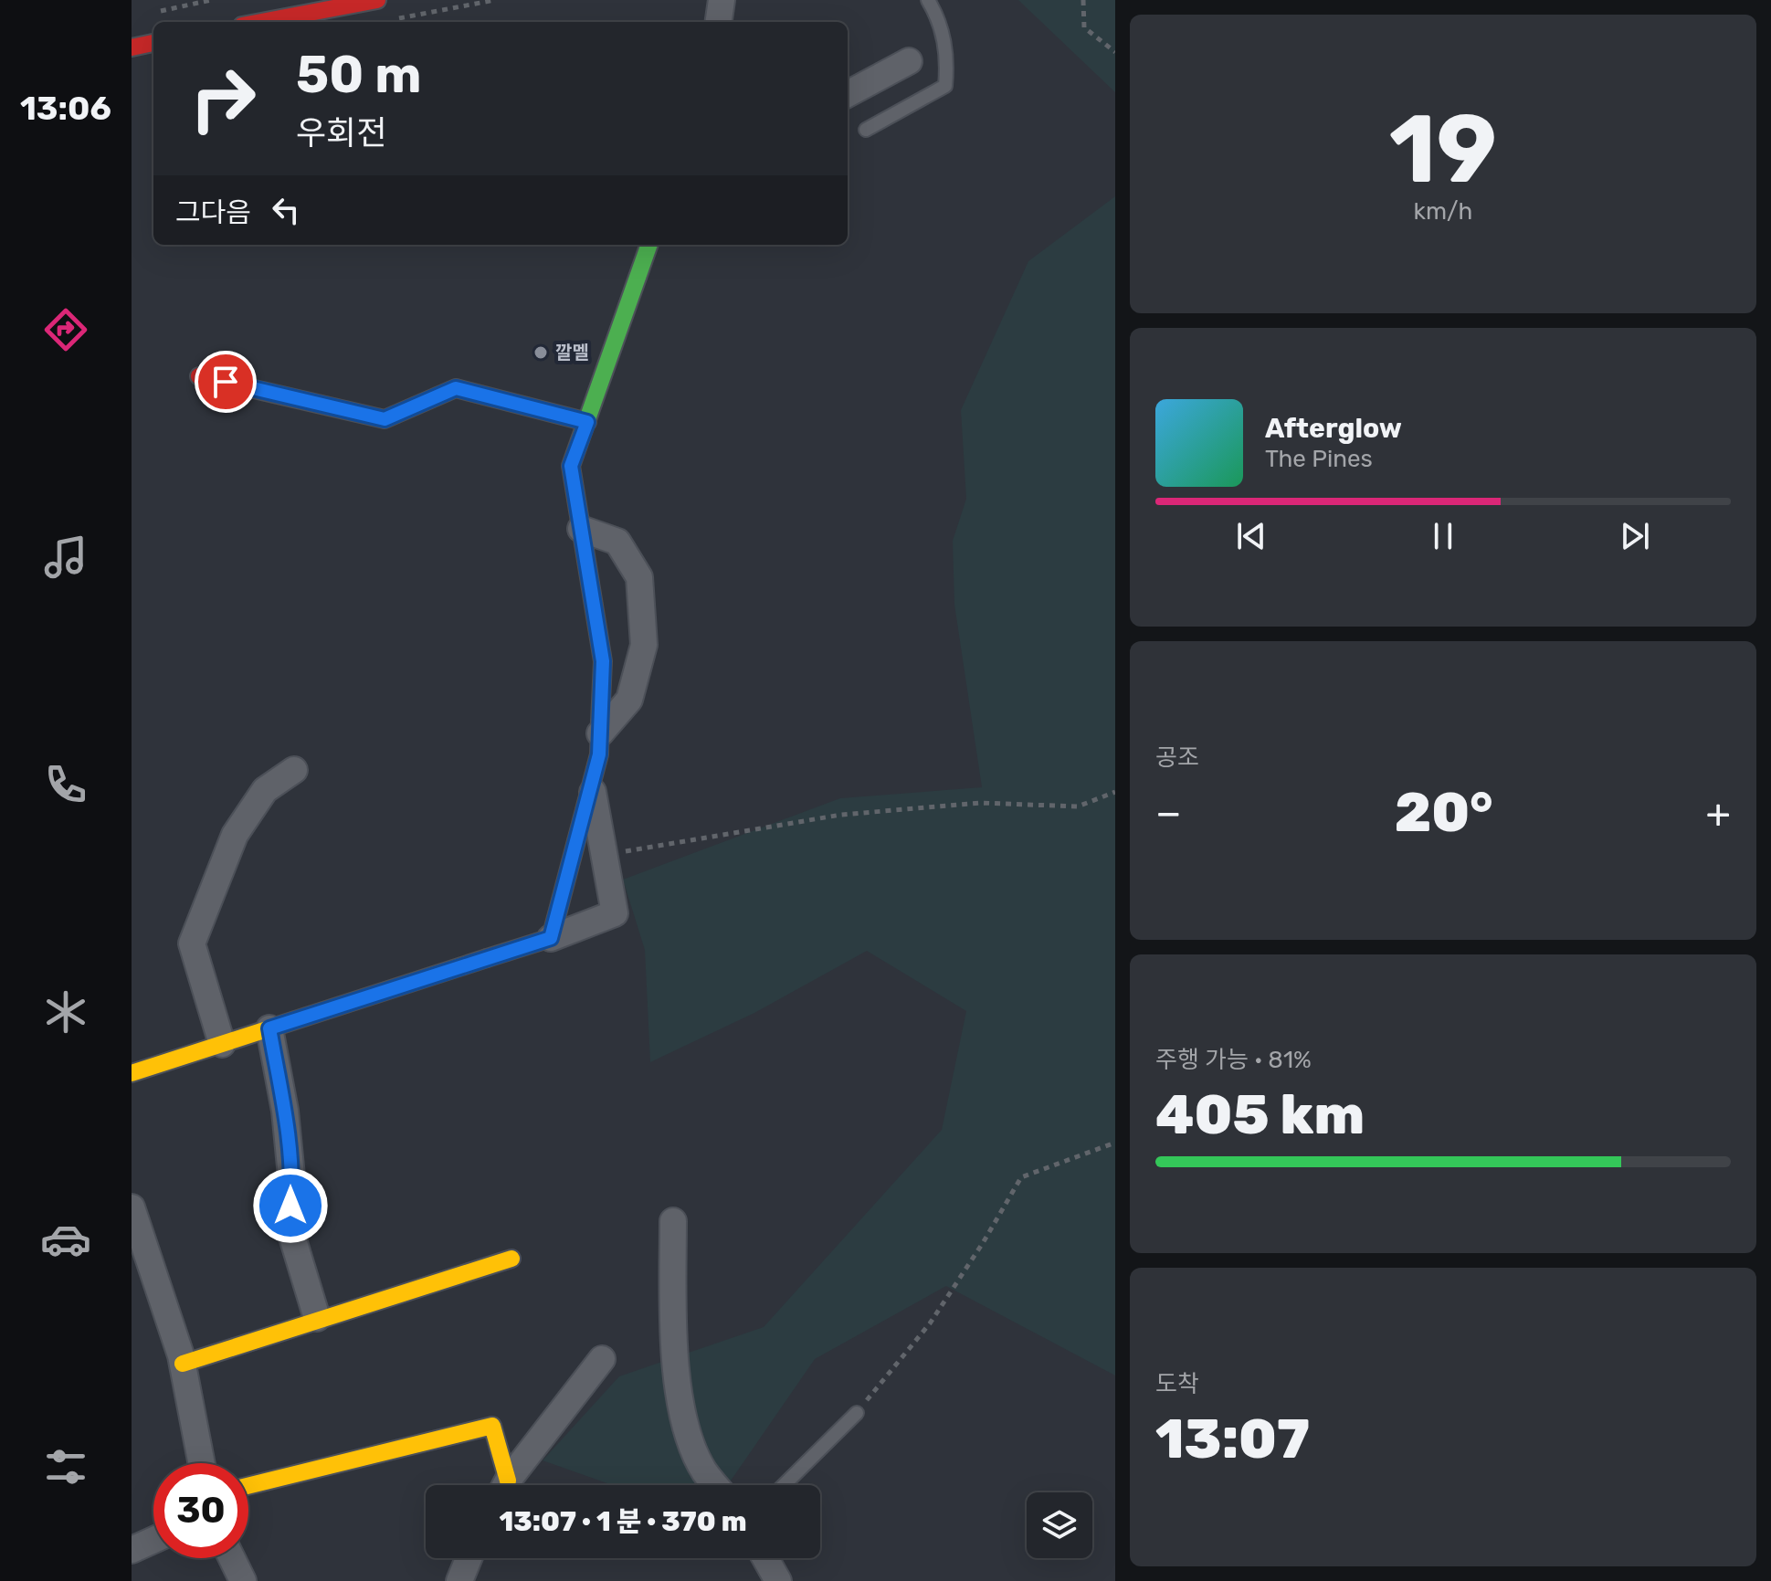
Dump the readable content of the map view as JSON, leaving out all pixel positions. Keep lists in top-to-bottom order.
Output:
{
  "places": ["깔멜"],
  "page": {
    "tabs": "13:06",
    "tile": [
      ["19", "km/h"],
      "공조",
      ["주행 가능 · 81%", "405 km"],
      ["도착", "13:07"]
    ],
    "turn": ["50 m", "우회전"],
    "then": "그다음",
    "song": ["Afterglow", "The Pines"],
    "heat": ["−", "20°", "+"],
    "limit": "30",
    "trip": "13:07 · 1 분 · 370 m"
  }
}
